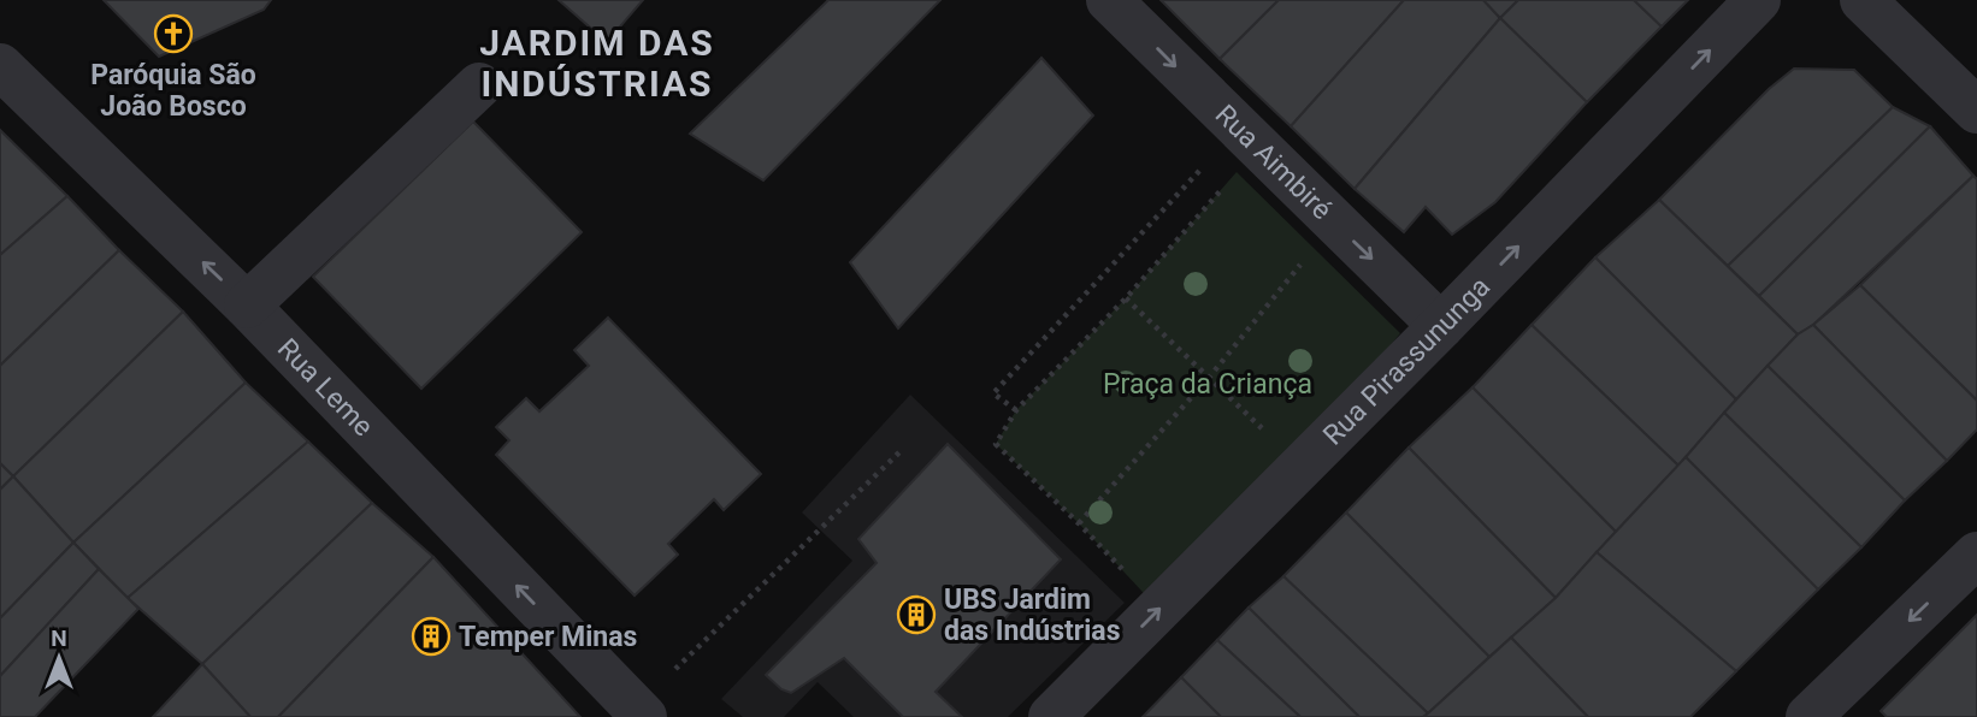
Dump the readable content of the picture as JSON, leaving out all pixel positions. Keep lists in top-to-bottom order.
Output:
{
  "streets": {
    "street": ["Rua Aimbiré", "Rua Pirassununga", "Rua Leme"]
  },
  "crossings": [
    ["Rua Aimbiré", "Rua Pirassununga"]
  ],
  "one_way": ["Rua Aimbiré", "Rua Pirassununga", "Rua Leme"],
  "districts": ["JARDIM DAS INDÚSTRIAS"],
  "parks": ["Praça da Criança"],
  "places": {
    "church": ["Paróquia São João Bosco"],
    "building": ["UBS Jardim das Indústrias", "Temper Minas"]
  },
  "north": "top"
}
